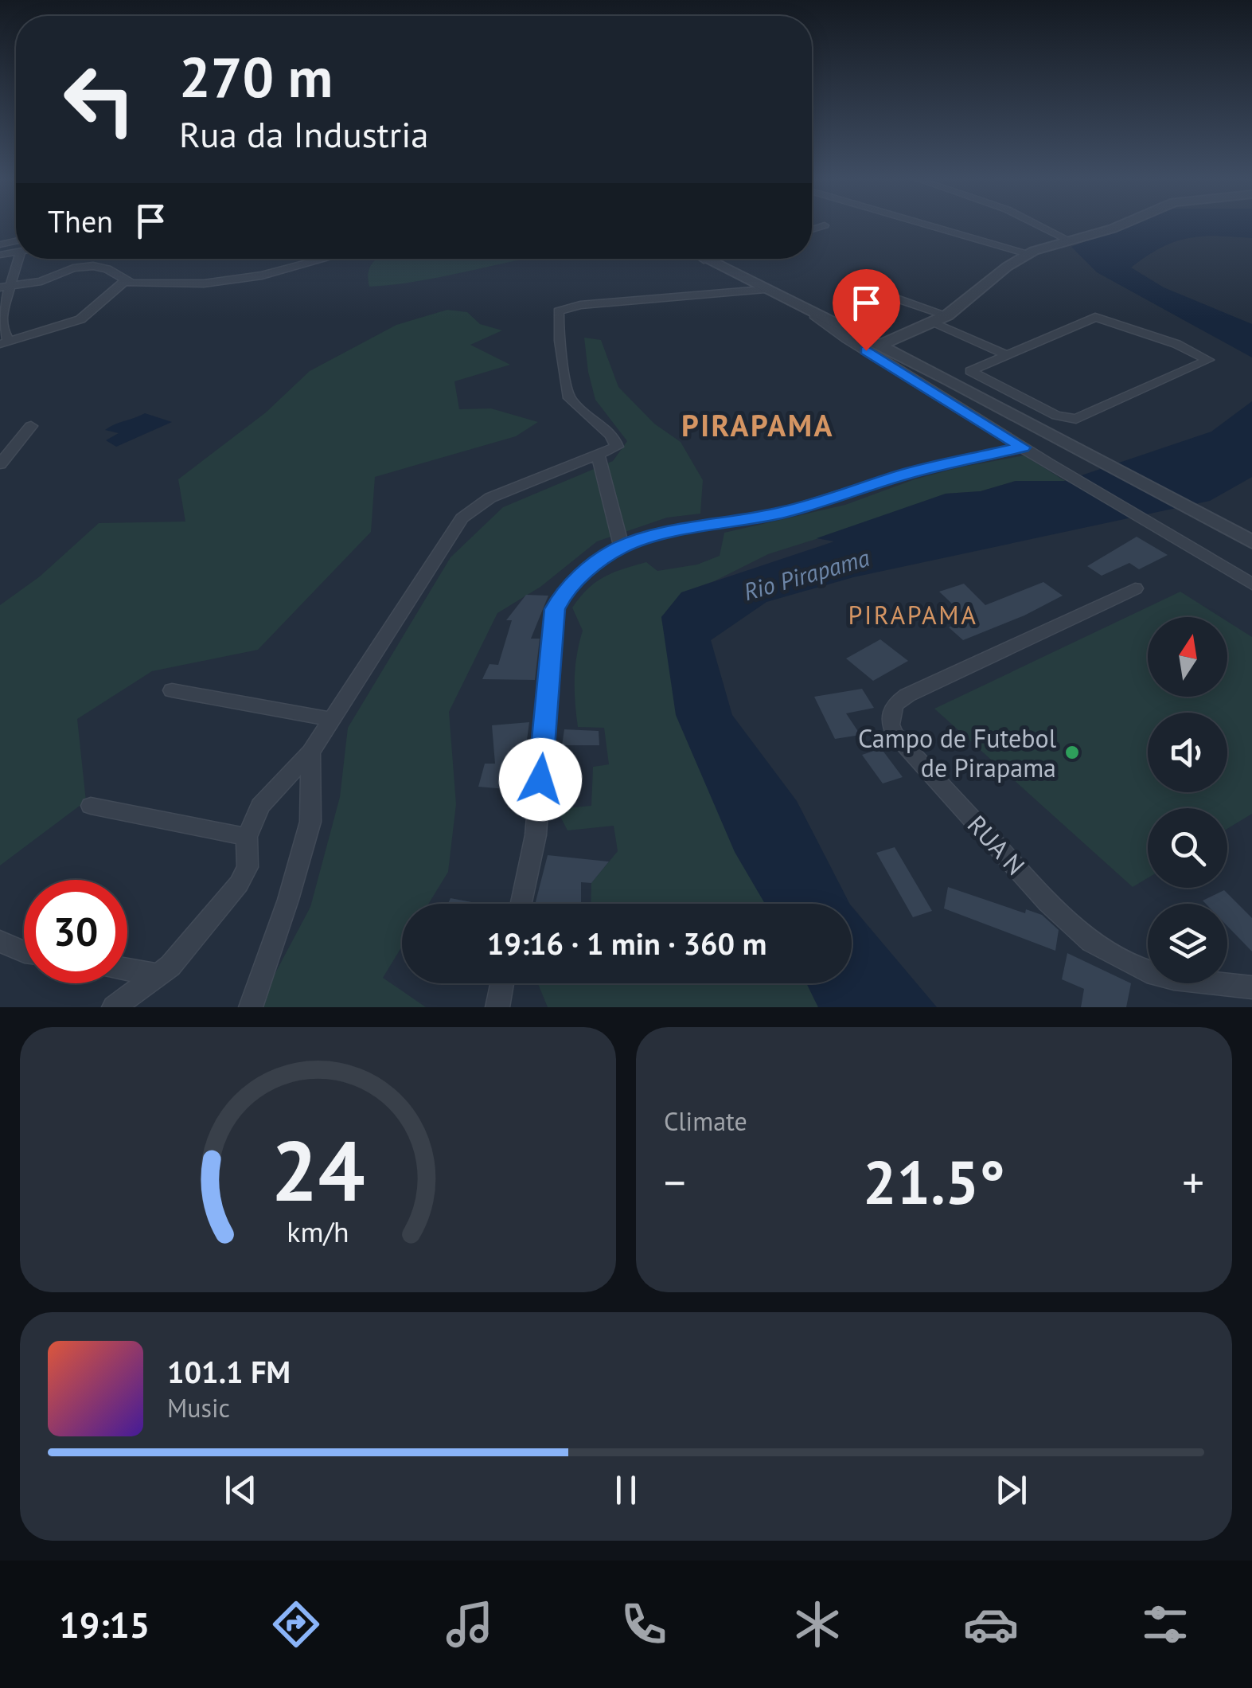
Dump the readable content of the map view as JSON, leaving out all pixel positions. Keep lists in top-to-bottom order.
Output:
{
  "streets": {
    "street": ["RUA N"]
  },
  "districts": ["PIRAPAMA", "PIRAPAMA"],
  "water": ["Rio Pirapama"],
  "places": ["Campo de Futebol de Pirapama"],
  "north": "top",
  "page": {
    "turn": ["270 m", "Rua da Industria"],
    "then": "Then",
    "limit": "30",
    "trip": "19:16 · 1 min · 360 m",
    "tile": "Climate",
    "heat": ["−", "21.5°", "+"],
    "song": ["101.1 FM", "Music"],
    "tabs": "19:15",
    "gauge": ["24", "km/h"]
  }
}
